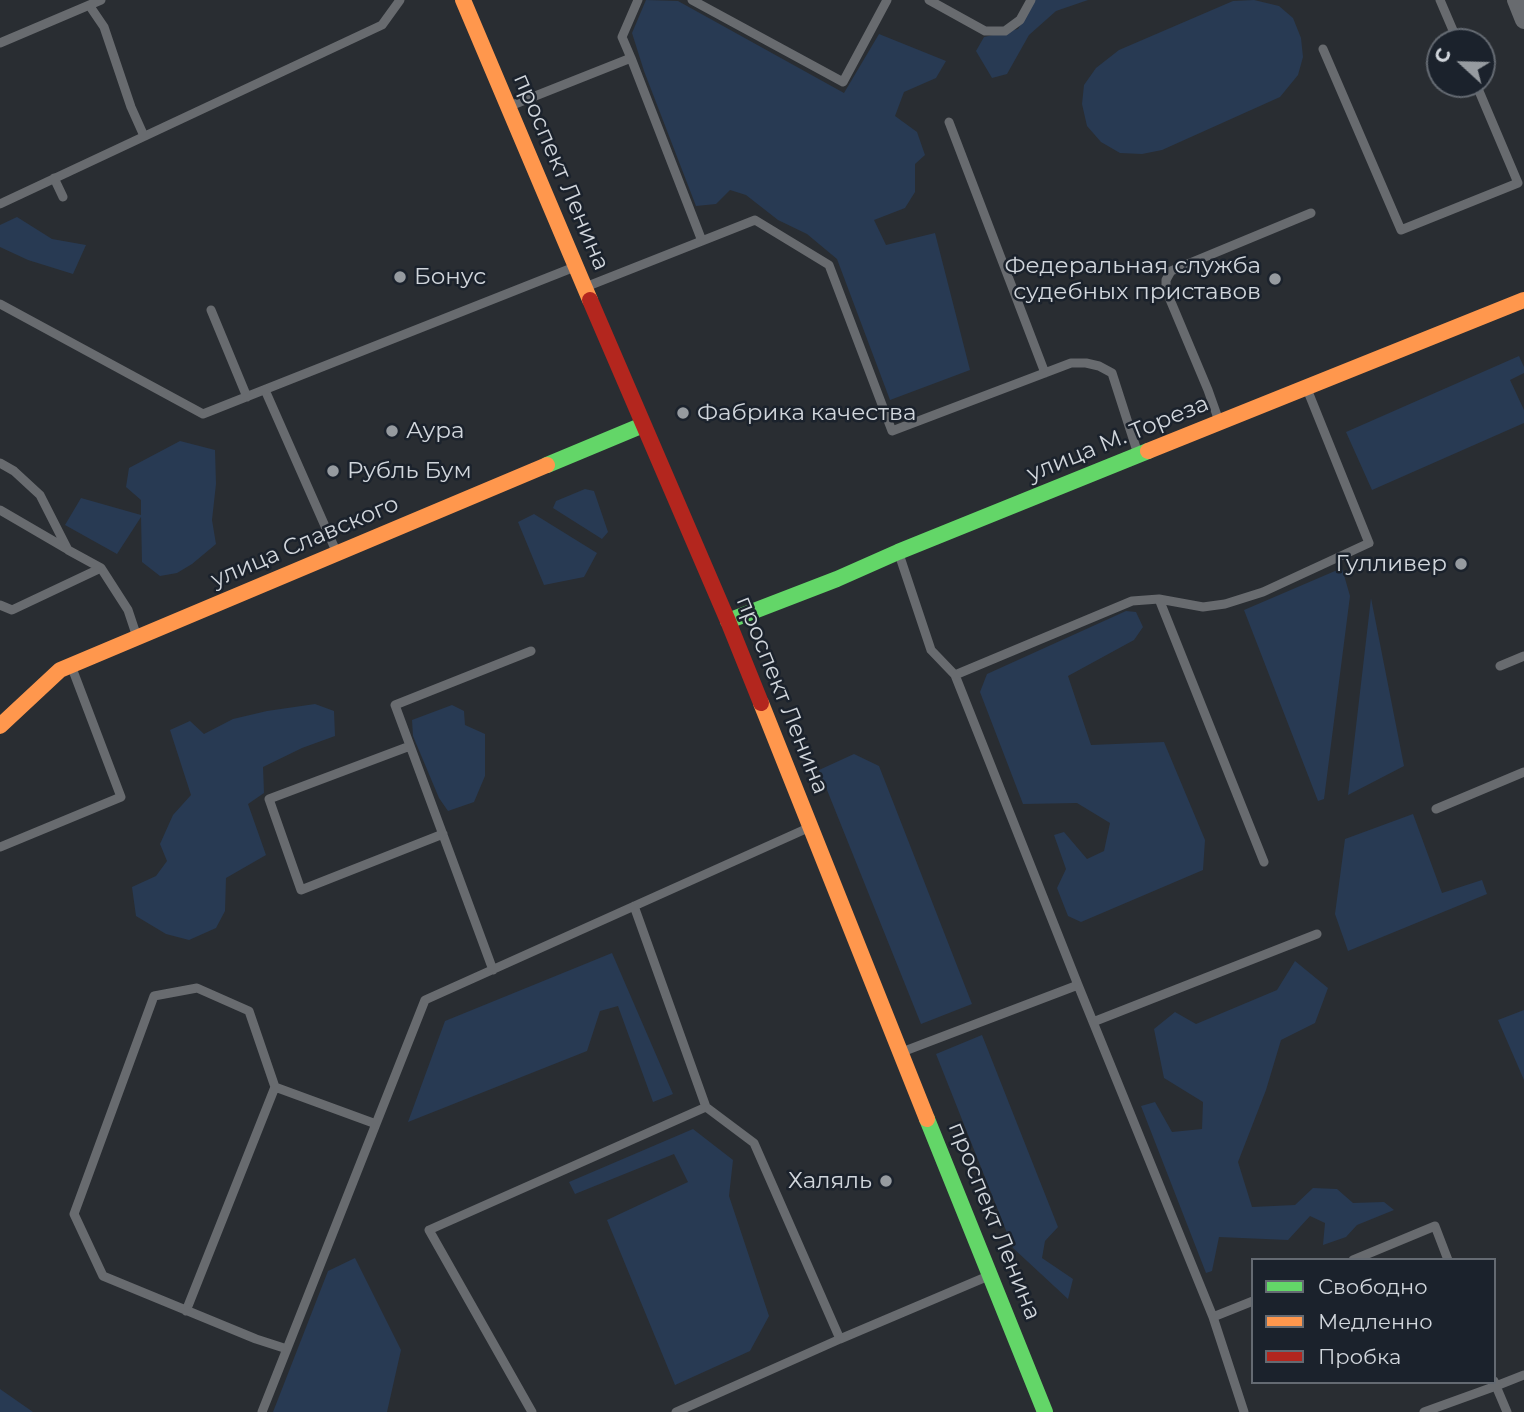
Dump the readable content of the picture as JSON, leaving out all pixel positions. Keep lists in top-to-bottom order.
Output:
{
  "streets": {
    "street": ["проспект Ленина", "улица М. Тореза", "улица Славского"]
  },
  "crossings": [
    ["проспект Ленина", "улица М. Тореза"],
    ["проспект Ленина", "улица Славского"]
  ],
  "places": [
    "Бонус",
    "Федеральная служба судебных приставов",
    "Фабрика качества",
    "Аура",
    "Рубль Бум",
    "Гулливер",
    "Халяль"
  ],
  "legend": ["Свободно", "Медленно", "Пробка"],
  "north": "left"
}
